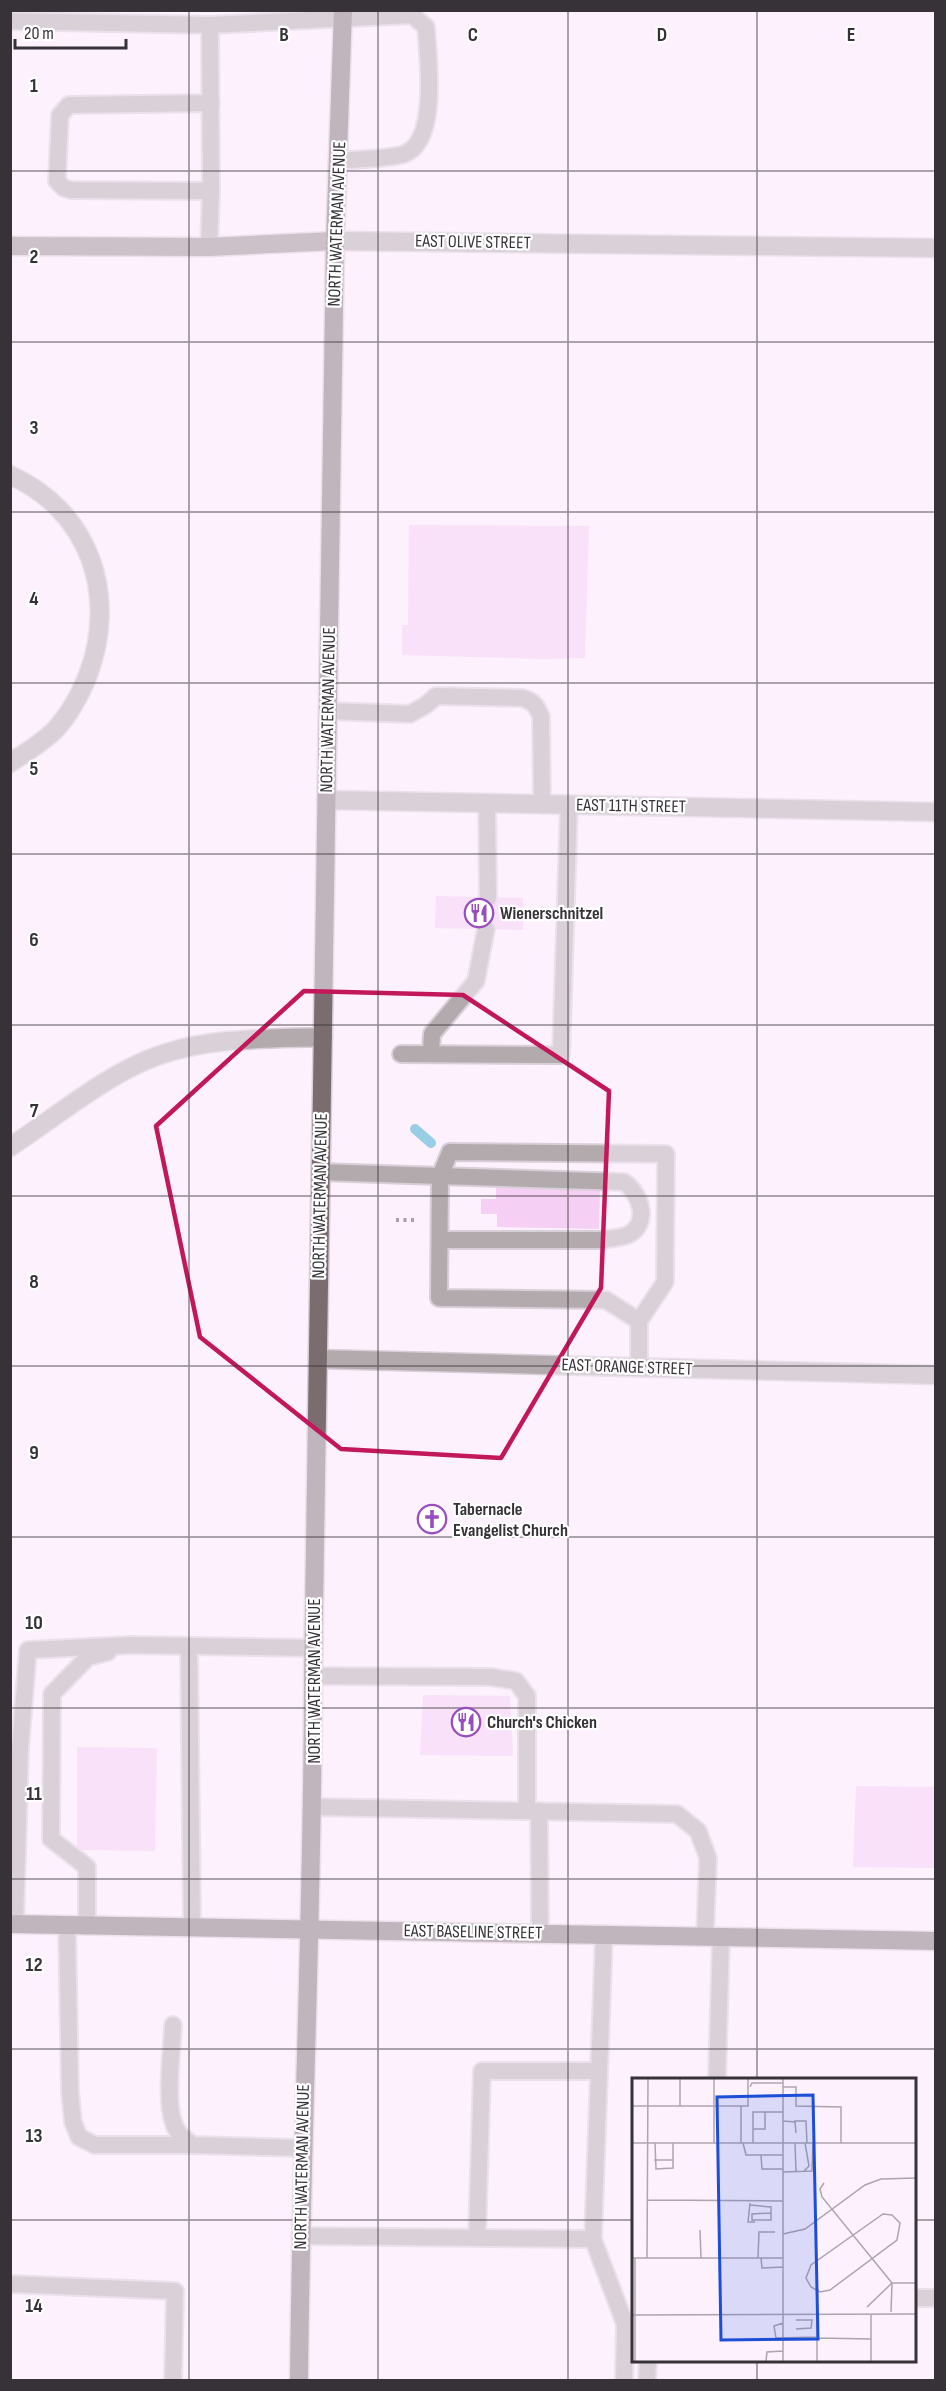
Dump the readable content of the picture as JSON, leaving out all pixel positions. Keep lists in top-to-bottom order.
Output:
{
  "streets": {
    "main road": ["NORTH WATERMAN AVENUE", "EAST BASELINE STREET"],
    "street": ["EAST OLIVE STREET", "EAST 11TH STREET", "EAST ORANGE STREET"]
  },
  "crossings": [
    ["NORTH WATERMAN AVENUE", "EAST OLIVE STREET"],
    ["NORTH WATERMAN AVENUE", "EAST 11TH STREET"],
    ["NORTH WATERMAN AVENUE", "EAST ORANGE STREET"],
    ["NORTH WATERMAN AVENUE", "EAST BASELINE STREET"]
  ],
  "places": {
    "restaurant": ["Wienerschnitzel", "Church's Chicken"],
    "church": ["Tabernacle Evangelist Church"]
  },
  "scale_bar": "20 m",
  "grid": {
    "columns": [
      "B",
      "C",
      "D",
      "E"
    ],
    "rows": [
      "1",
      "2",
      "3",
      "4",
      "5",
      "6",
      "7",
      "8",
      "9",
      "10",
      "11",
      "12",
      "13",
      "14"
    ]
  }
}
